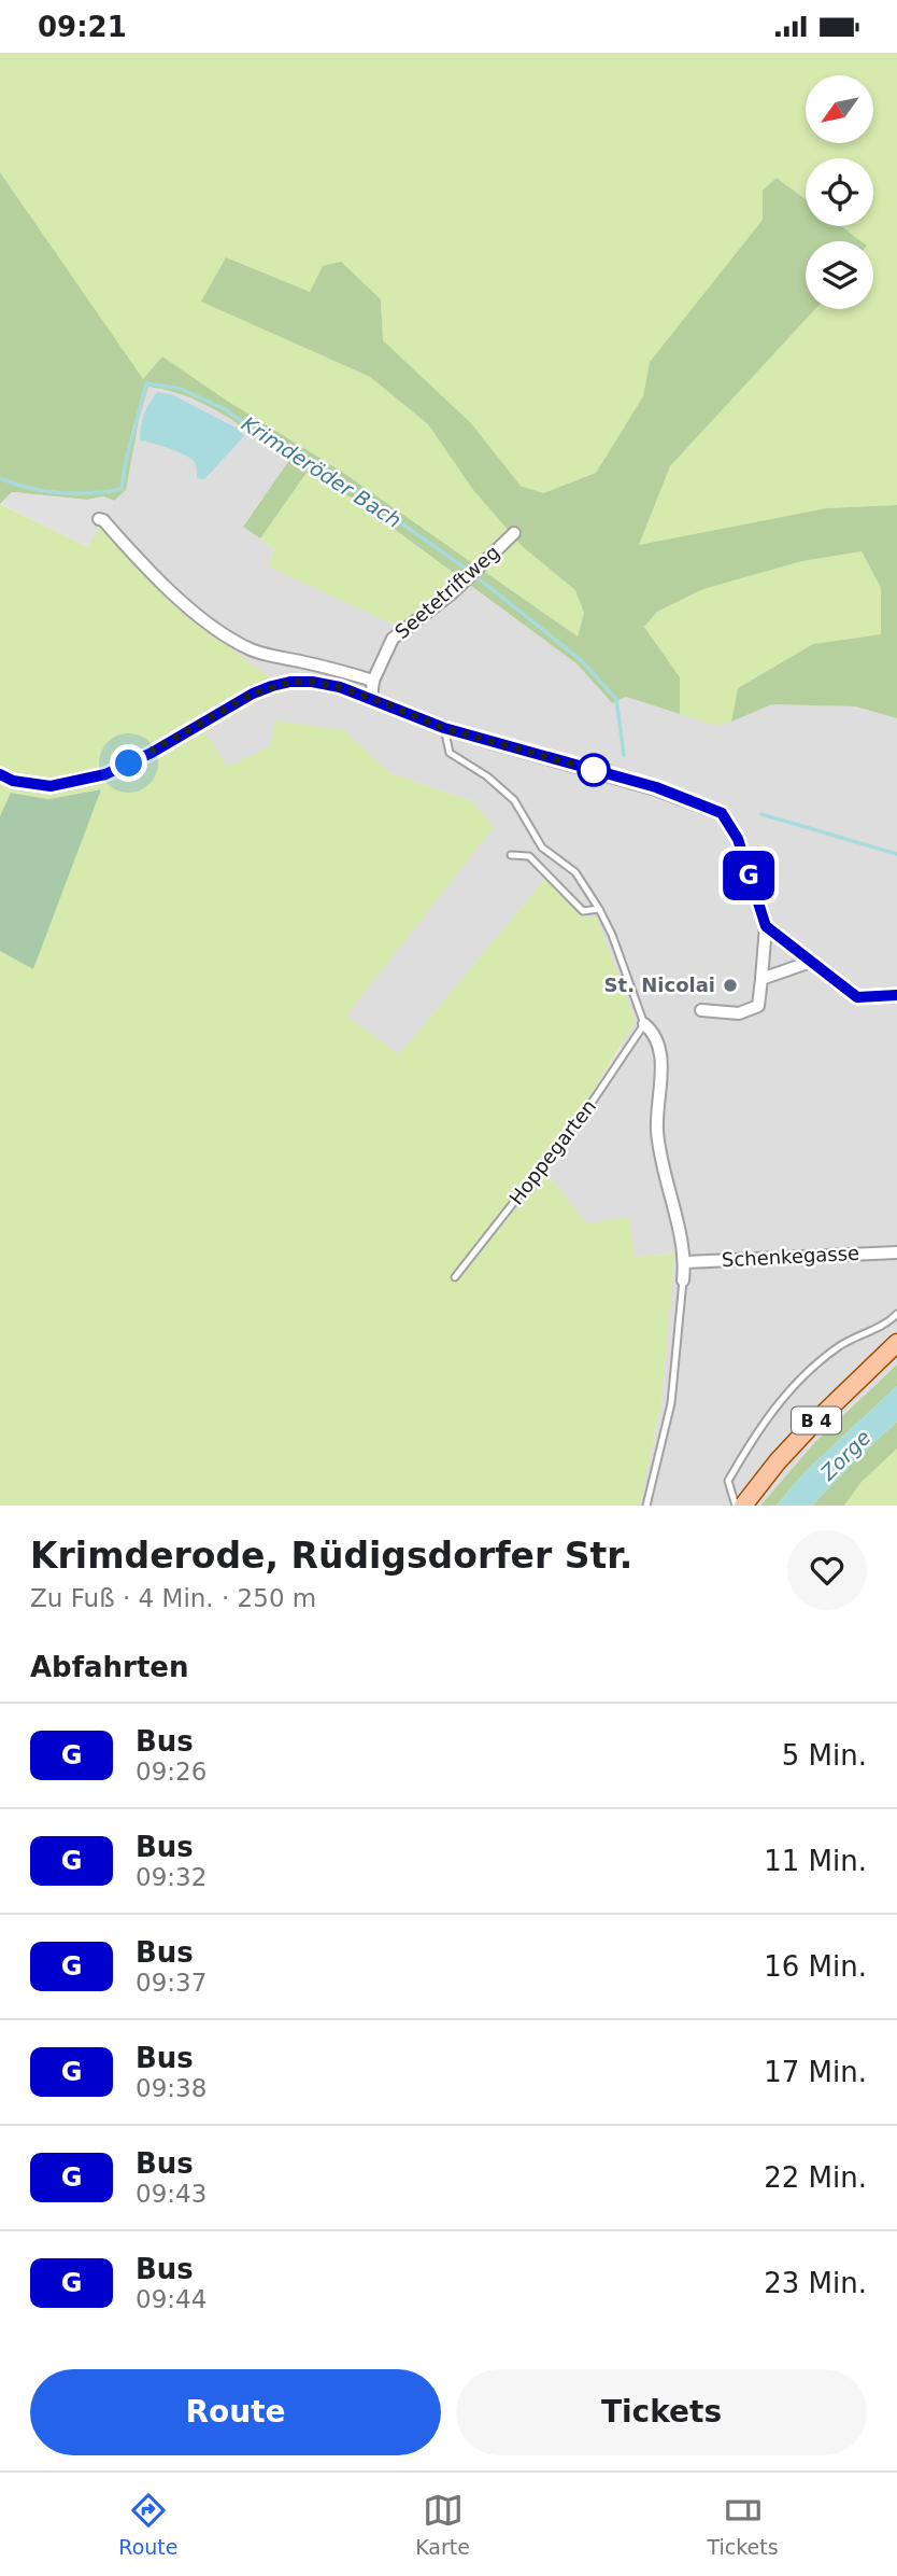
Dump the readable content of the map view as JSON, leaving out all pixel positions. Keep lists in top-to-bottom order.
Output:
{
  "streets": {
    "main road": ["B 4"],
    "street": ["Seetetriftweg", "Schenkegasse"],
    "lane": ["Hoppegarten"]
  },
  "water": ["Krimderöder Bach", "Zorge"],
  "places": ["St. Nicolai"],
  "lines": ["bus line G"],
  "north": "bottom left",
  "page": {
    "status": "09:21",
    "on_map": "G",
    "heading": [
      ["Krimderode, Rüdigsdorfer Str.", "Zu Fuß · 4 Min. · 250 m"],
      "Abfahrten"
    ],
    "list": [
      {
        "mark": "G",
        "name": "Bus",
        "note": "09:26",
        "value": "5 Min."
      },
      {
        "mark": "G",
        "name": "Bus",
        "note": "09:32",
        "value": "11 Min."
      },
      {
        "mark": "G",
        "name": "Bus",
        "note": "09:37",
        "value": "16 Min."
      },
      {
        "mark": "G",
        "name": "Bus",
        "note": "09:38",
        "value": "17 Min."
      },
      {
        "mark": "G",
        "name": "Bus",
        "note": "09:43",
        "value": "22 Min."
      },
      {
        "mark": "G",
        "name": "Bus",
        "note": "09:44",
        "value": "23 Min."
      }
    ],
    "buttons": ["Route", "Tickets"],
    "tabs": ["Route", "Karte", "Tickets"]
  }
}
